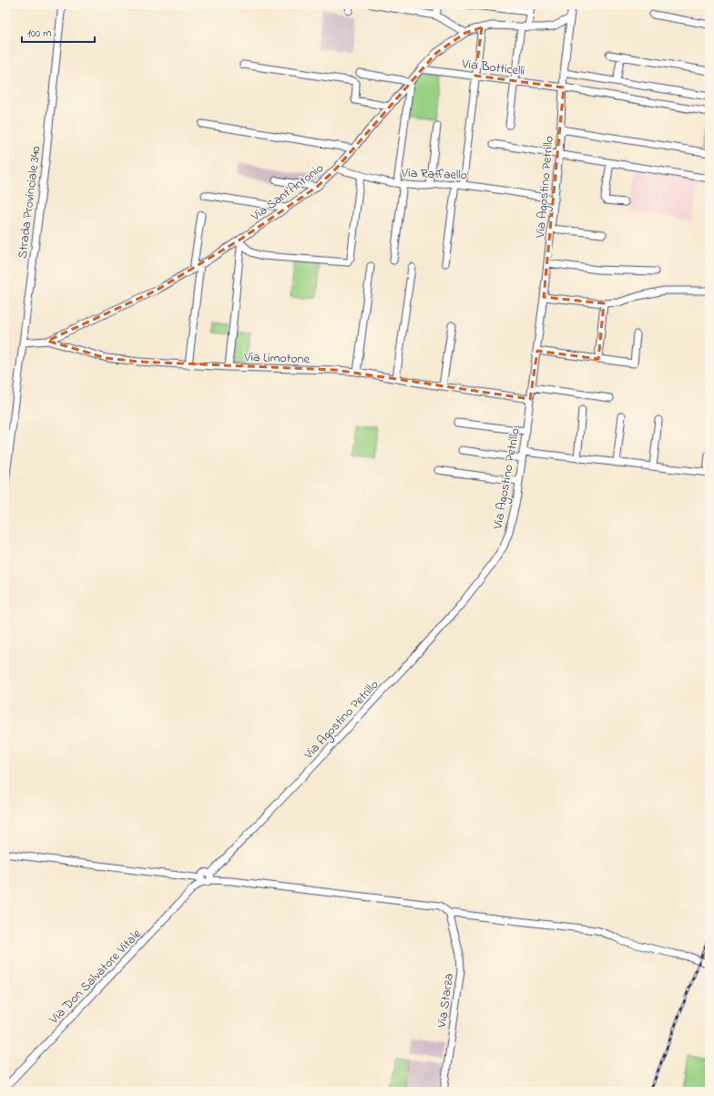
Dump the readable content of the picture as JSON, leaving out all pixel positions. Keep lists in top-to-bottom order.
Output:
{
  "streets": {
    "street": [
      "Via Botticelli",
      "Via Raffaello",
      "Via Agostino Petrillo",
      "Via Sant'Antonio",
      "Strada Provinciale 340",
      "Via Limotone",
      "Via Don Salvatore Vitale",
      "Via Starza"
    ]
  },
  "crossings": [
    ["Via Botticelli", "Via Agostino Petrillo"],
    ["Via Botticelli", "Via Sant'Antonio"],
    ["Via Raffaello", "Via Agostino Petrillo"],
    ["Via Raffaello", "Via Sant'Antonio"],
    ["Via Agostino Petrillo", "Via Sant'Antonio"],
    ["Via Agostino Petrillo", "Via Limotone"],
    ["Via Sant'Antonio", "Via Limotone"],
    ["Strada Provinciale 340", "Via Limotone"]
  ],
  "scale_bar": "100 m"
}
